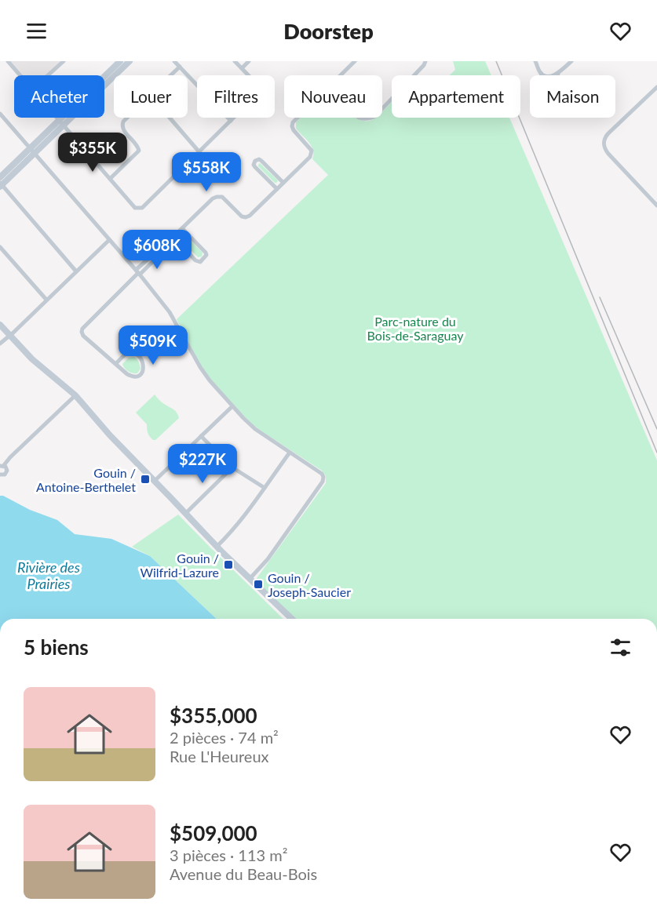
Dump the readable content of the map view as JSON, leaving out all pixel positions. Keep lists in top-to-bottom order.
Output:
{
  "water": ["Rivière des Prairies"],
  "parks": ["Parc-nature du Bois-de-Saraguay"],
  "places": {
    "transit": ["Gouin / Antoine-Berthelet", "Gouin / Wilfrid-Lazure", "Gouin / Joseph-Saucier"]
  },
  "page": {
    "header": "Doorstep",
    "chip": [
      "Acheter",
      "Louer",
      "Filtres",
      "Nouveau",
      "Appartement",
      "Maison"
    ],
    "price": [
      "$355K",
      "$558K",
      "$608K",
      "$509K",
      "$227K"
    ],
    "heading": "5 biens",
    "list": [
      {
        "name": "$355,000",
        "note": "2 pièces · 74 m² · Rue L'Heureux"
      },
      {
        "name": "$509,000",
        "note": "3 pièces · 113 m² · Avenue du Beau-Bois"
      }
    ]
  }
}
